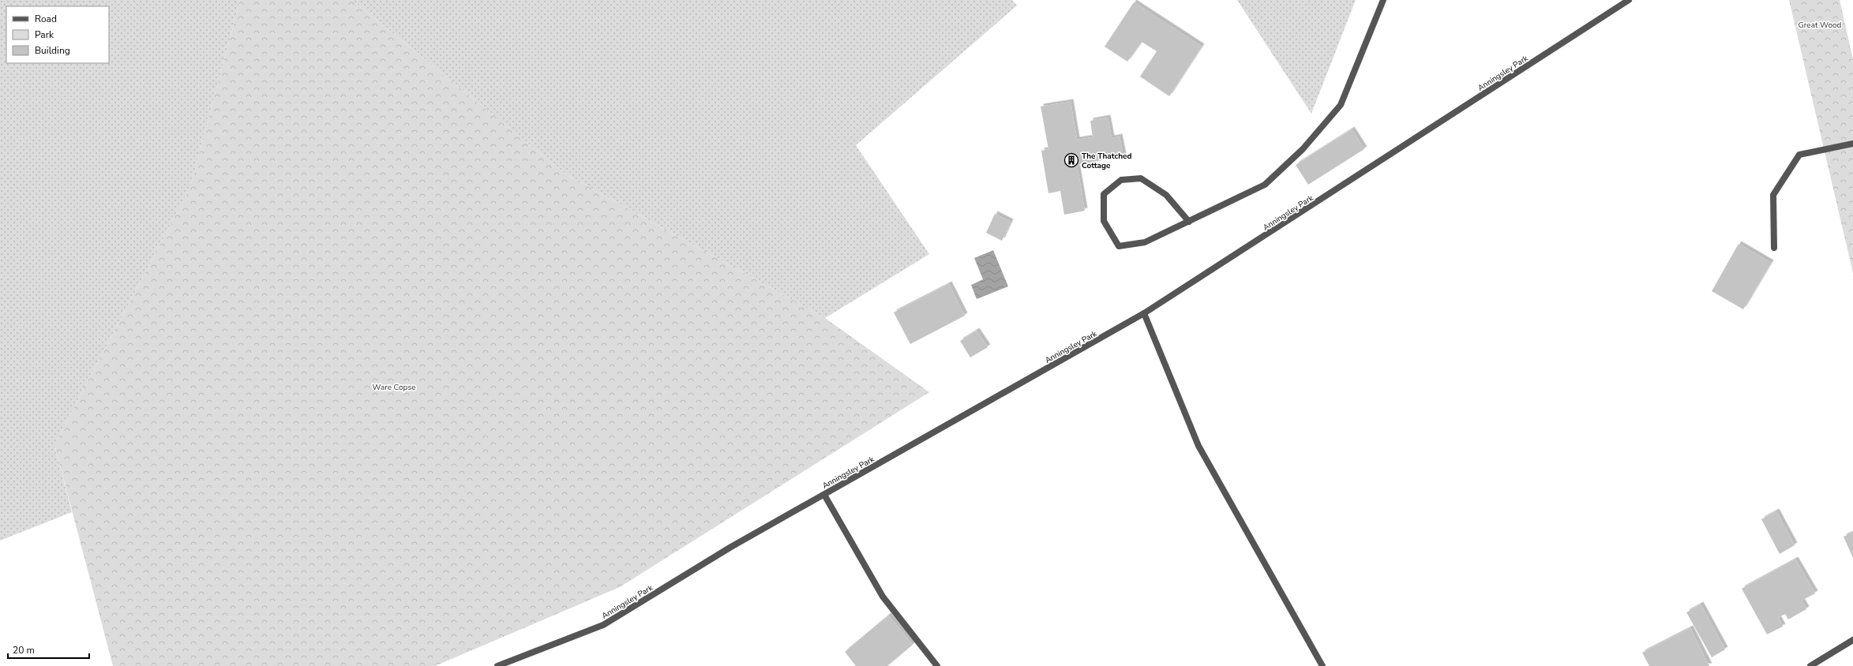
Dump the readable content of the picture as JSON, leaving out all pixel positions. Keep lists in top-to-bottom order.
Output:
{
  "streets": {
    "street": ["Anningsley Park"]
  },
  "parks": ["Great Wood", "Ware Copse"],
  "places": {
    "building": ["The Thatched Cottage"]
  },
  "legend": ["Road", "Park", "Building"],
  "scale_bar": "20 m"
}
